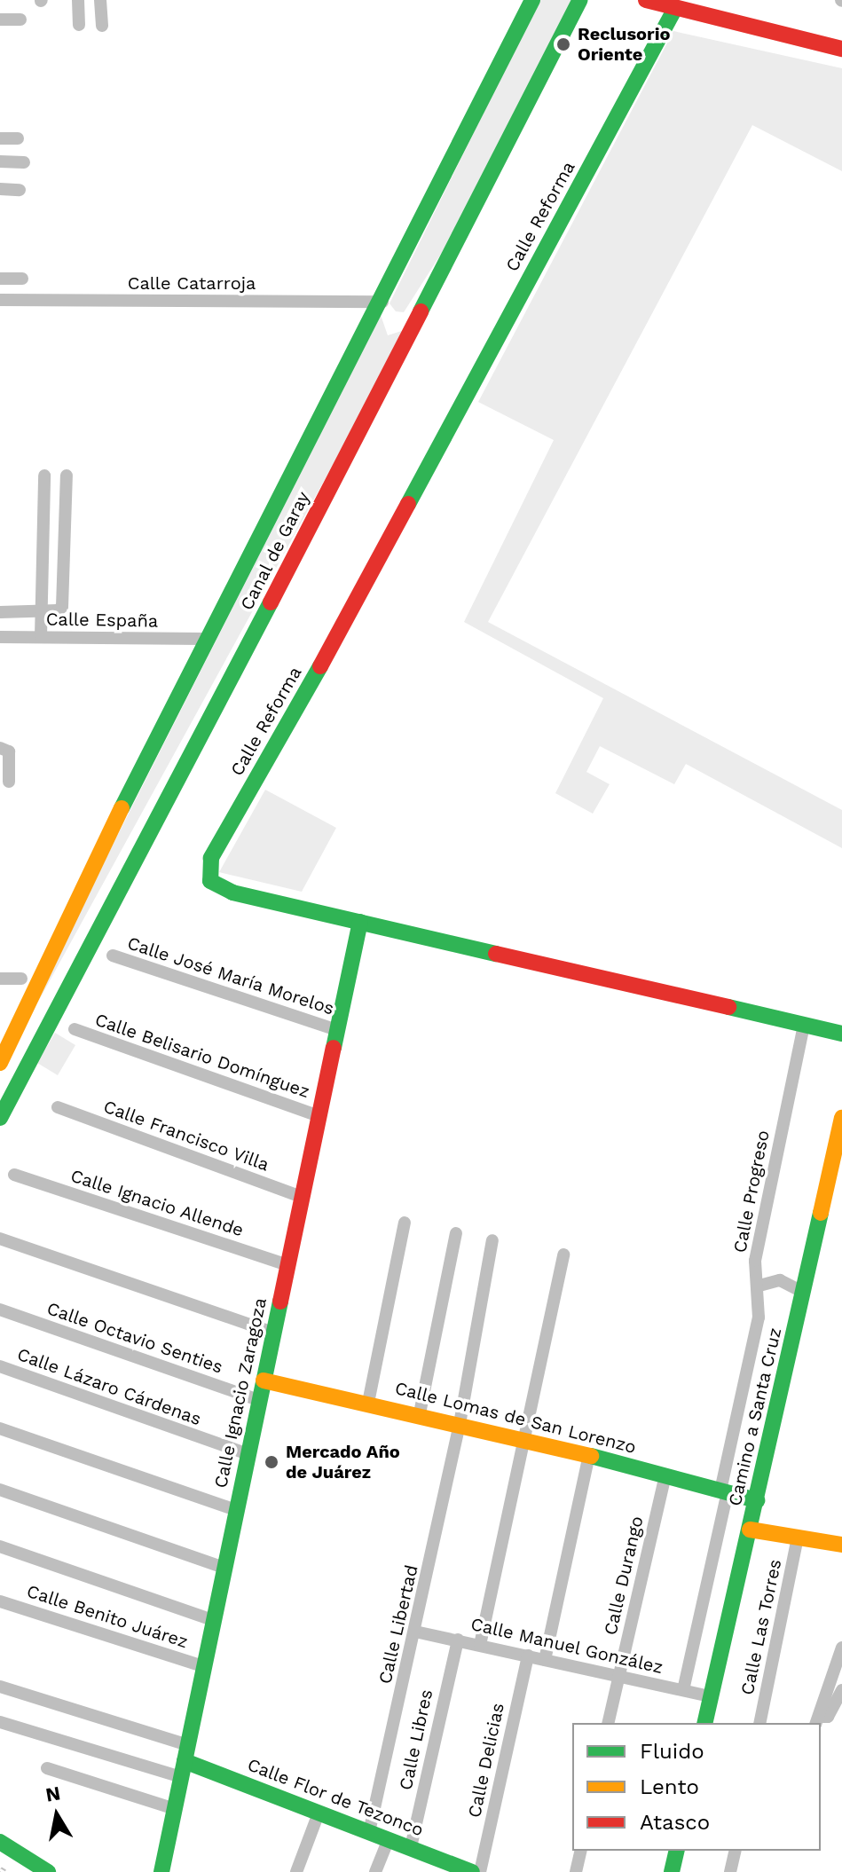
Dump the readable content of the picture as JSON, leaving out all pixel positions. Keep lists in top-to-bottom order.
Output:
{
  "streets": {
    "main road": [
      "Calle Reforma",
      "Canal de Garay",
      "Calle Ignacio Zaragoza",
      "Camino a Santa Cruz",
      "Calle Lomas de San Lorenzo",
      "Calle Flor de Tezonco"
    ],
    "street": [
      "Calle Catarroja",
      "Calle España",
      "Calle José María Morelos",
      "Calle Belisario Domínguez",
      "Calle Francisco Villa",
      "Calle Progreso",
      "Calle Ignacio Allende",
      "Calle Octavio Senties",
      "Calle Lázaro Cárdenas",
      "Calle Durango",
      "Calle Benito Juárez",
      "Calle Libertad",
      "Calle Las Torres",
      "Calle Manuel González",
      "Calle Libres",
      "Calle Delicias"
    ]
  },
  "crossings": [
    ["Calle Reforma", "Calle Progreso"],
    ["Calle Reforma", "Calle Ignacio Zaragoza"],
    ["Calle Catarroja", "Canal de Garay"],
    ["Canal de Garay", "Calle España"],
    ["Calle José María Morelos", "Calle Ignacio Zaragoza"],
    ["Calle Belisario Domínguez", "Calle Ignacio Zaragoza"],
    ["Calle Francisco Villa", "Calle Ignacio Zaragoza"],
    ["Calle Progreso", "Calle Lomas de San Lorenzo"],
    ["Calle Progreso", "Calle Manuel González"],
    ["Calle Ignacio Allende", "Calle Ignacio Zaragoza"],
    ["Calle Octavio Senties", "Calle Ignacio Zaragoza"],
    ["Calle Lázaro Cárdenas", "Calle Ignacio Zaragoza"],
    ["Calle Ignacio Zaragoza", "Calle Lomas de San Lorenzo"],
    ["Calle Ignacio Zaragoza", "Calle Benito Juárez"],
    ["Calle Ignacio Zaragoza", "Calle Flor de Tezonco"],
    ["Camino a Santa Cruz", "Calle Lomas de San Lorenzo"],
    ["Camino a Santa Cruz", "Calle Manuel González"],
    ["Calle Lomas de San Lorenzo", "Calle Durango"],
    ["Calle Lomas de San Lorenzo", "Calle Libertad"],
    ["Calle Durango", "Calle Manuel González"],
    ["Calle Libertad", "Calle Manuel González"],
    ["Calle Libertad", "Calle Flor de Tezonco"],
    ["Calle Manuel González", "Calle Libres"],
    ["Calle Manuel González", "Calle Delicias"],
    ["Calle Libres", "Calle Flor de Tezonco"]
  ],
  "places": ["Reclusorio Oriente", "Mercado Año de Juárez"],
  "legend": ["Fluido", "Lento", "Atasco"],
  "north": "top"
}
